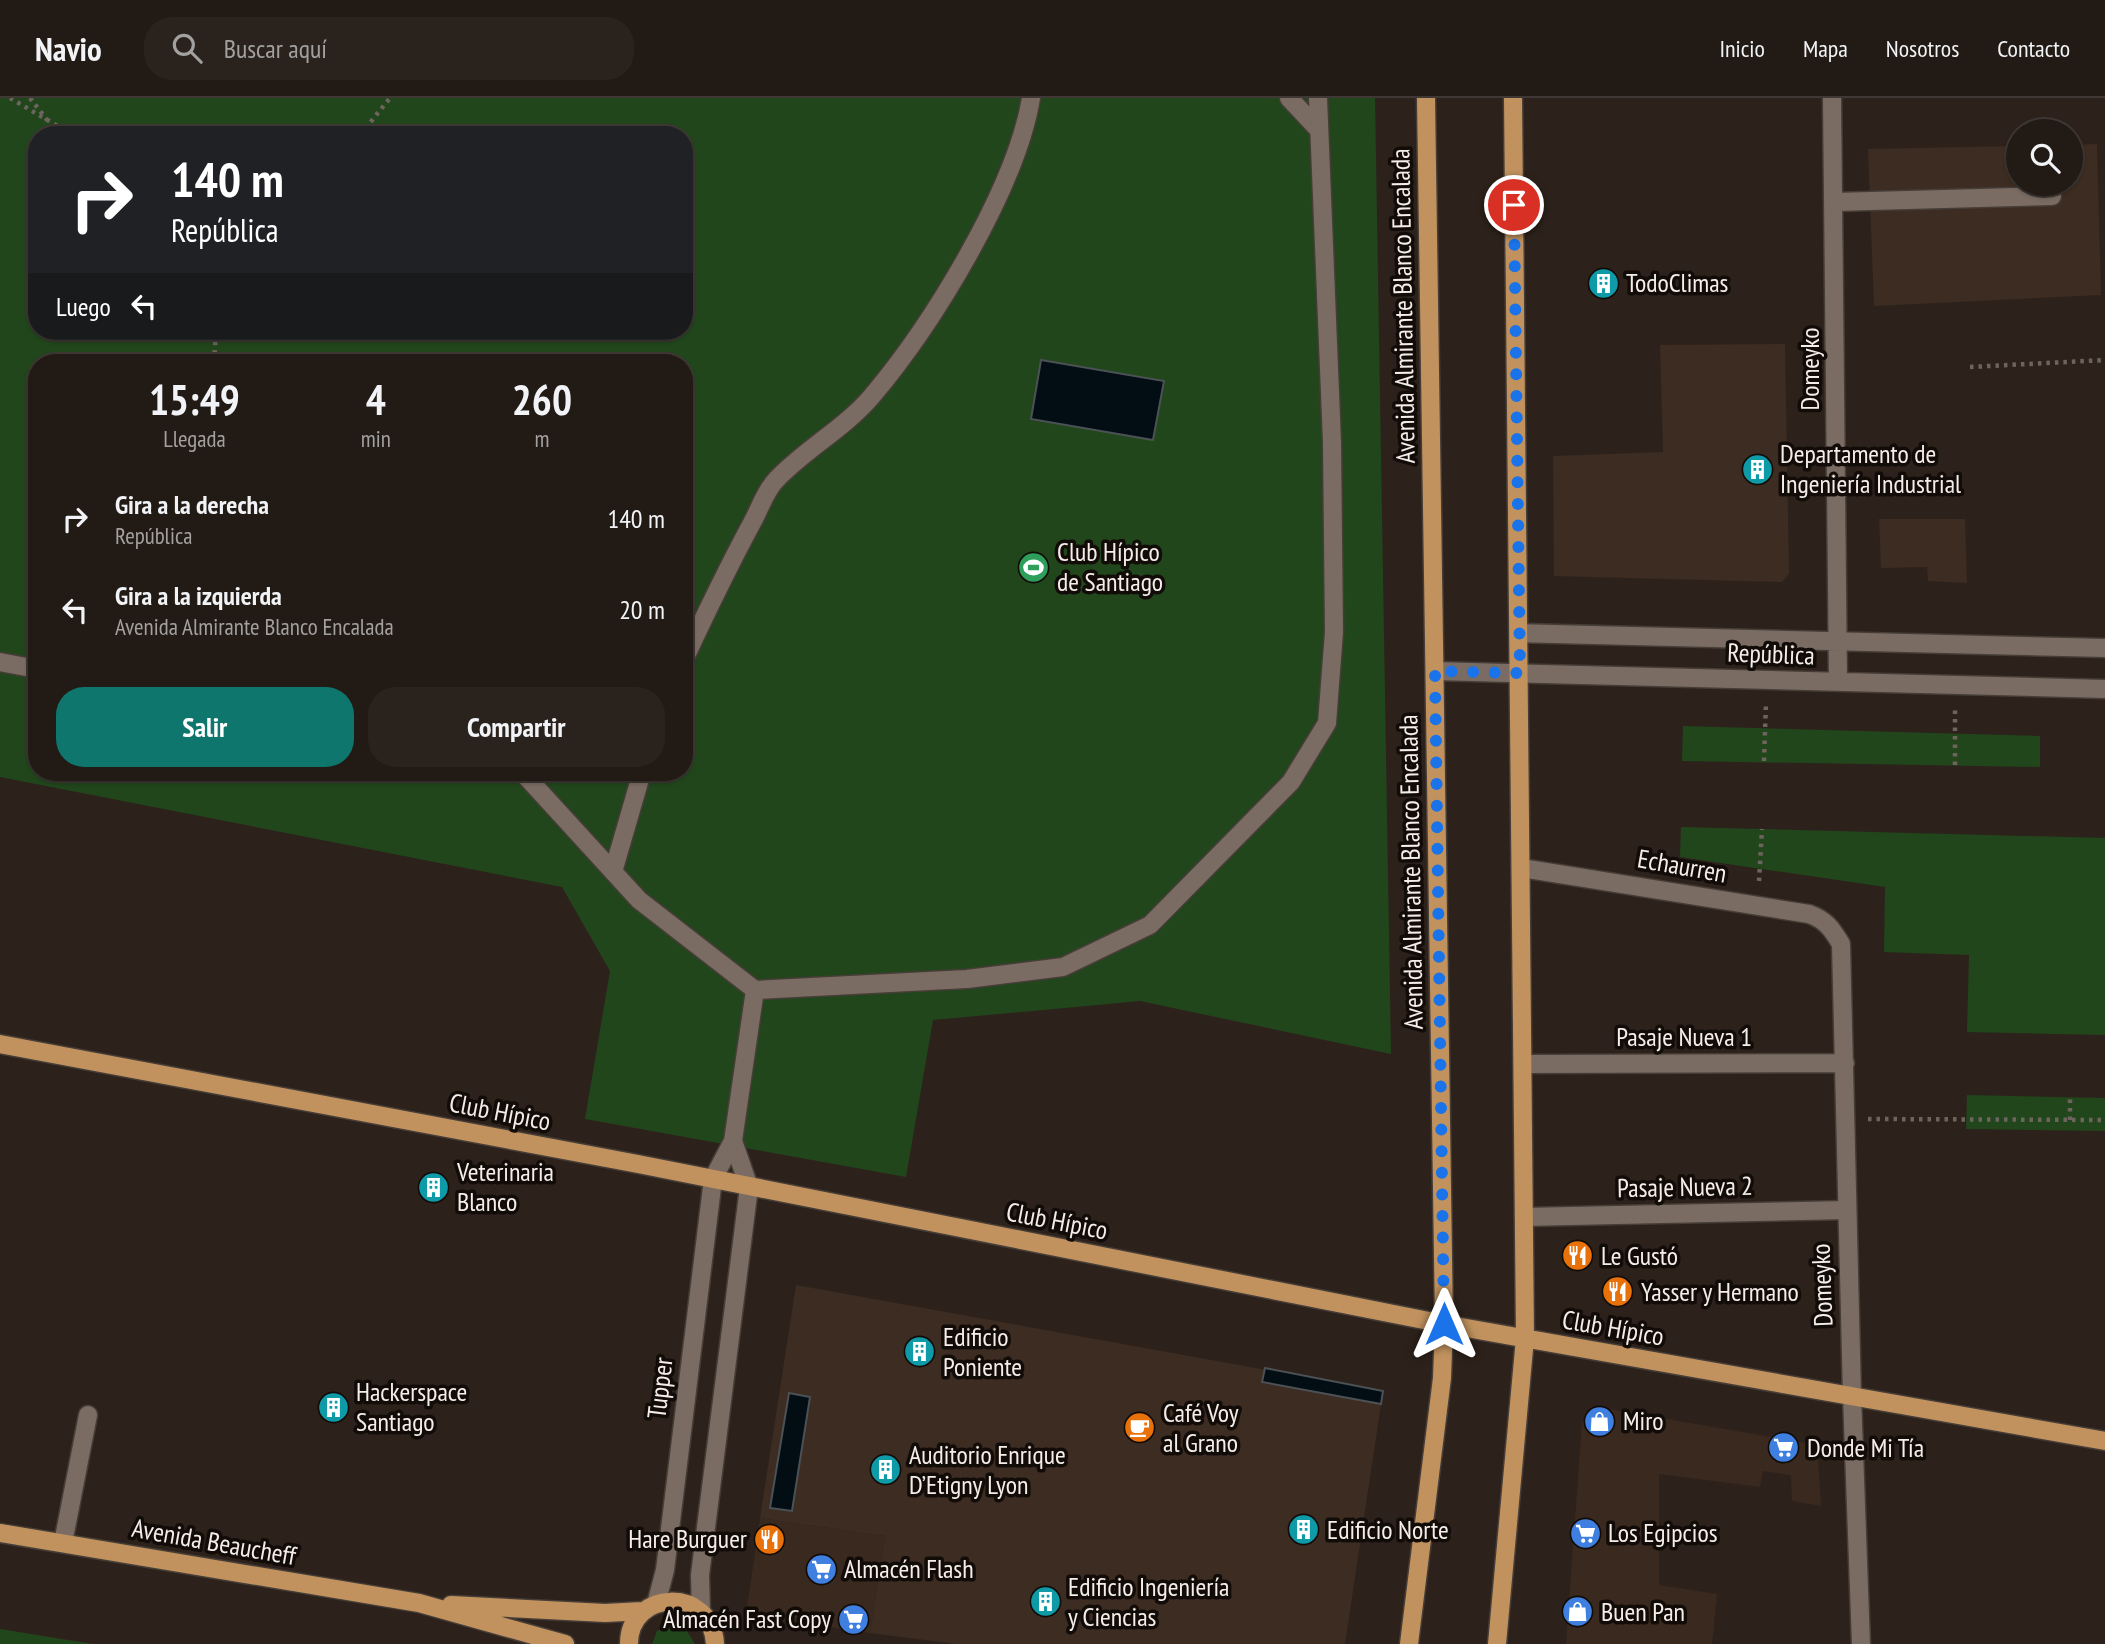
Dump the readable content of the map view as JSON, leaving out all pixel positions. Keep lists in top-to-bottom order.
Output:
{
  "streets": {
    "main road": ["Avenida Almirante Blanco Encalada", "Club Hípico", "Avenida Beaucheff"],
    "street": [
      "Domeyko",
      "República",
      "Echaurren",
      "Pasaje Nueva 1",
      "Pasaje Nueva 2",
      "Tupper"
    ]
  },
  "crossings": [
    ["Avenida Almirante Blanco Encalada", "República"],
    ["Avenida Almirante Blanco Encalada", "Club Hípico"],
    ["Domeyko", "República"],
    ["Domeyko", "Echaurren"],
    ["Domeyko", "Pasaje Nueva 1"],
    ["Domeyko", "Club Hípico"],
    ["Domeyko", "Pasaje Nueva 2"],
    ["Club Hípico", "Tupper"],
    ["Tupper", "Avenida Beaucheff"]
  ],
  "places": {
    "building": [
      "TodoClimas",
      "Departamento de Ingeniería Industrial",
      "Veterinaria Blanco",
      "Edificio Poniente",
      "Hackerspace Santiago",
      "Auditorio Enrique D’Etigny Lyon",
      "Edificio Norte",
      "Edificio Ingeniería y Ciencias"
    ],
    "sports": ["Club Hípico de Santiago"],
    "restaurant": ["Le Gustó", "Yasser y Hermano", "Hare Burguer"],
    "shop": ["Miro", "Buen Pan"],
    "cafe": ["Café Voy al Grano"],
    "supermarket": [
      "Donde Mi Tía",
      "Los Egipcios",
      "Almacén Flash",
      "Almacén Fast Copy"
    ]
  },
  "page": {
    "header": "Navio",
    "search": "Buscar aquí",
    "nav": [
      "Inicio",
      "Mapa",
      "Nosotros",
      "Contacto"
    ],
    "turn": ["140 m", "República"],
    "then": "Luego",
    "eta": [
      "15:49",
      "Llegada",
      "4",
      "min",
      "260",
      "m"
    ],
    "list": [
      {
        "name": "Gira a la derecha",
        "note": "República",
        "value": "140 m"
      },
      {
        "name": "Gira a la izquierda",
        "note": "Avenida Almirante Blanco Encalada",
        "value": "20 m"
      }
    ],
    "buttons": ["Salir", "Compartir"]
  }
}
